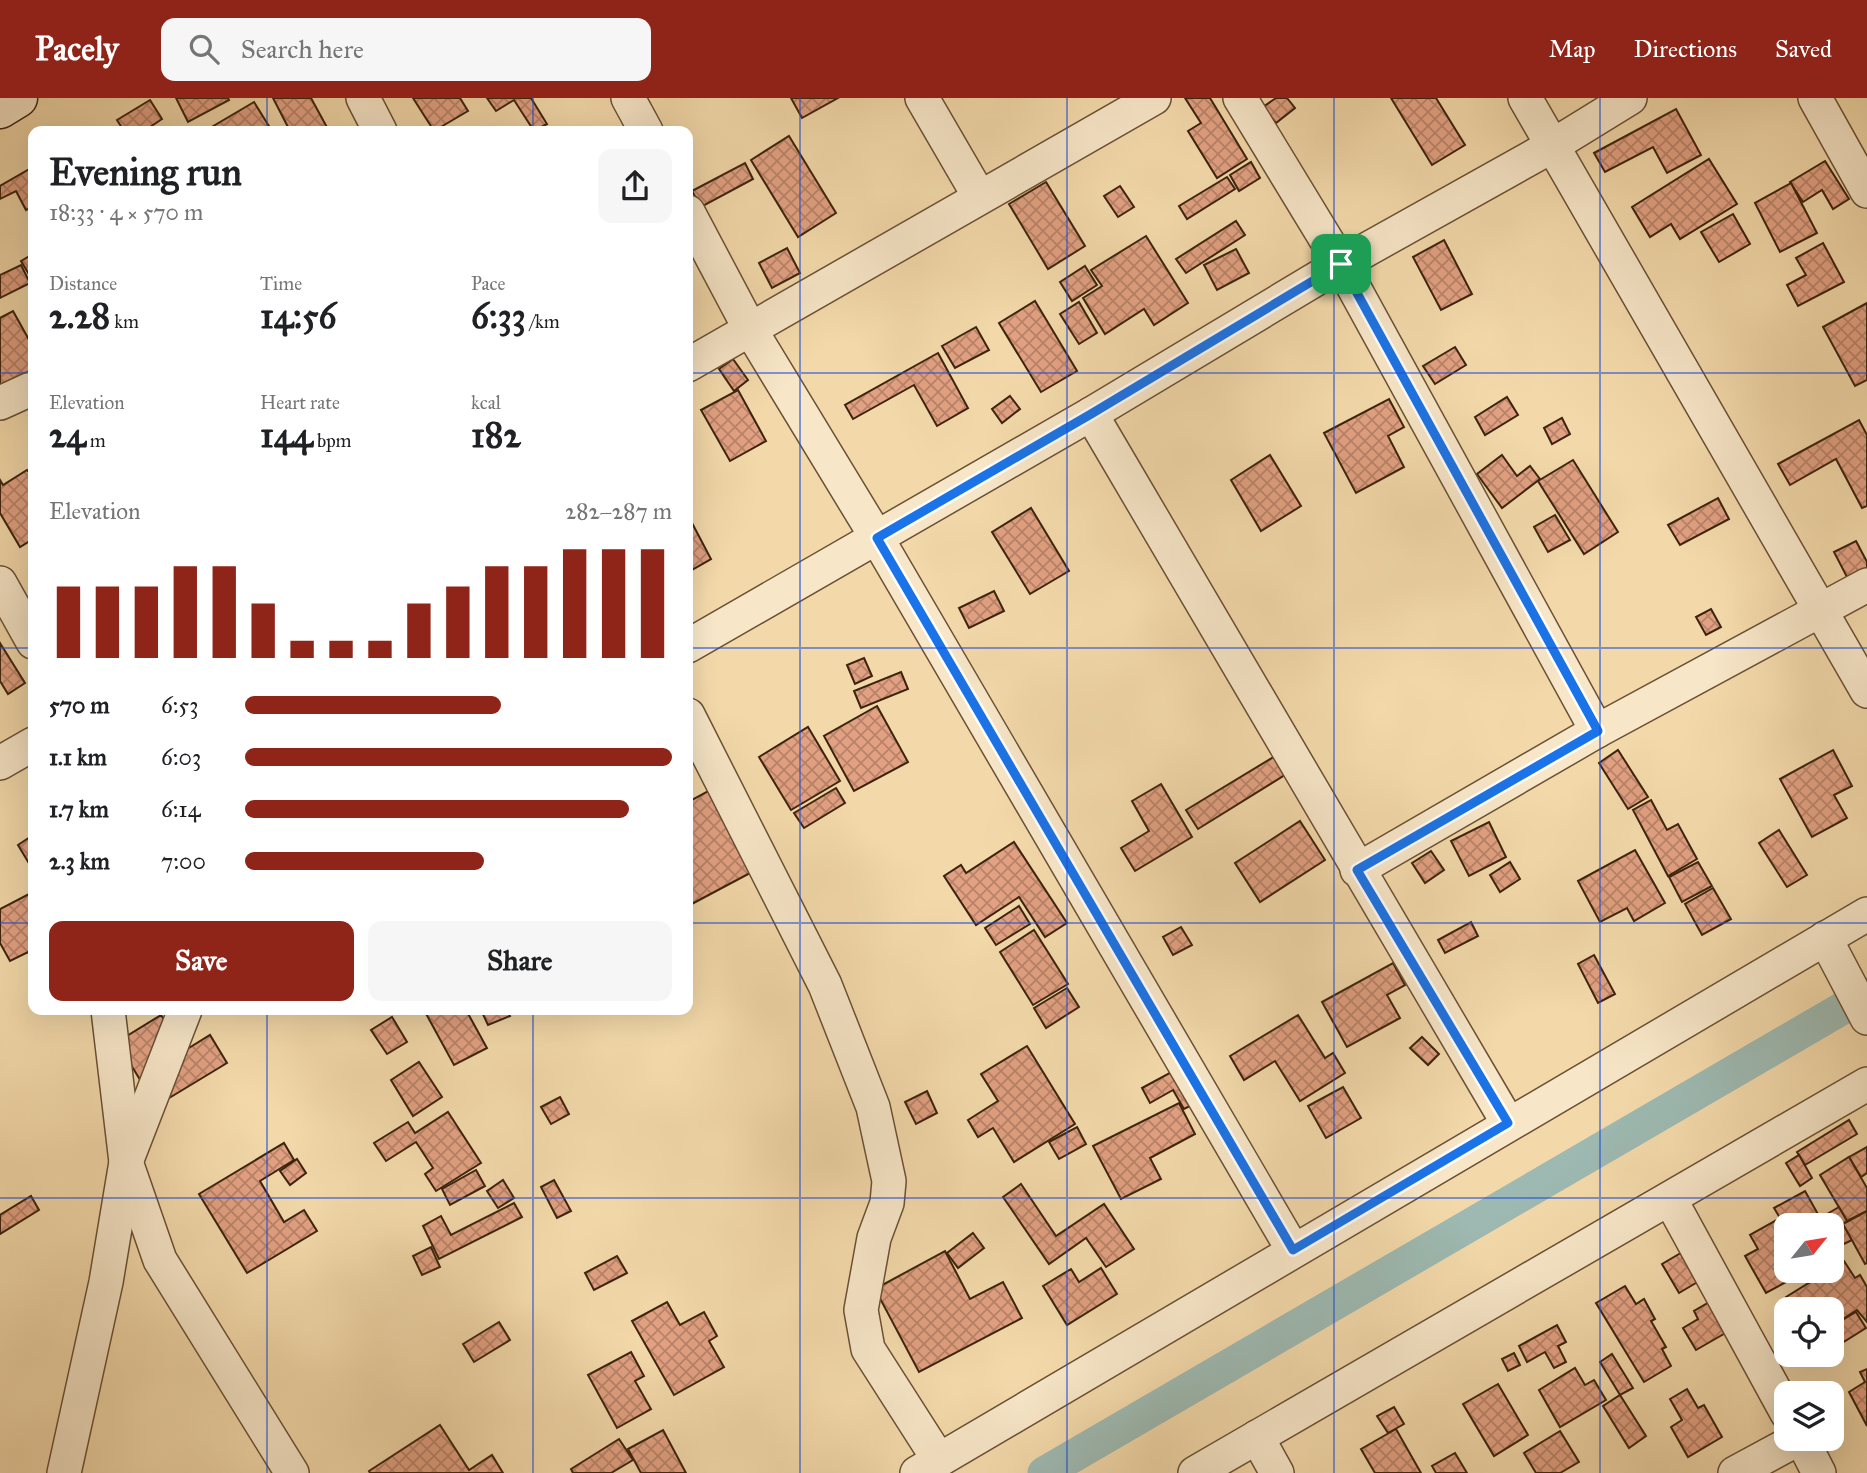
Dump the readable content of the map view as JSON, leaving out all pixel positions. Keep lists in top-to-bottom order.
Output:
{
  "north": "top right",
  "page": {
    "header": "Pacely",
    "search": "Search here",
    "nav": ["Map", "Directions", "Saved"],
    "heading": ["Evening run", "18:33 · 4 × 570 m"],
    "stats": [
      ["Distance", "2.28 km"],
      ["Time", "14:56"],
      ["Pace", "6:33 /km"],
      ["Elevation", "24 m"],
      ["Heart rate", "144 bpm"],
      ["kcal", "182"]
    ],
    "chart": ["Elevation", "282–287 m"],
    "list": [
      {
        "name": "570 m",
        "note": "6:53"
      },
      {
        "name": "1.1 km",
        "note": "6:03"
      },
      {
        "name": "1.7 km",
        "note": "6:14"
      },
      {
        "name": "2.3 km",
        "note": "7:00"
      }
    ],
    "buttons": ["Save", "Share"]
  }
}
